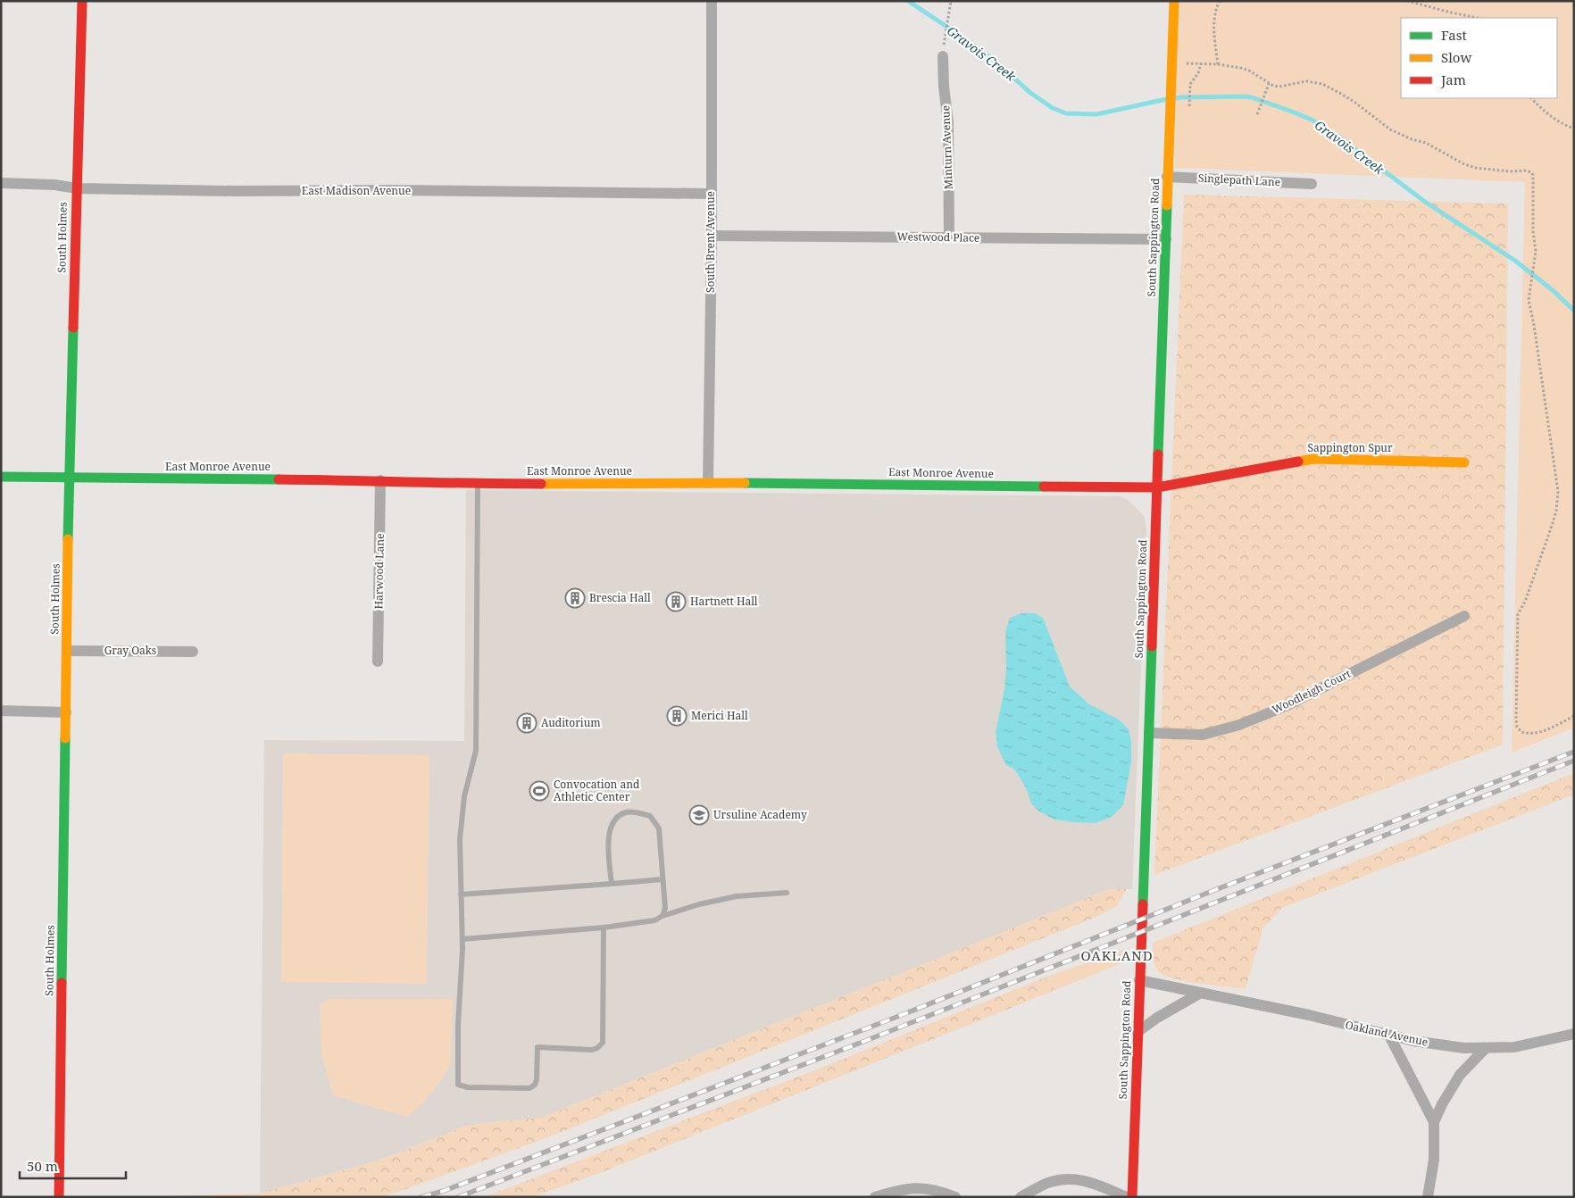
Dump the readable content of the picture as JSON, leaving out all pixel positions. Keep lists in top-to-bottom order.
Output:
{
  "streets": {
    "street": [
      "Minturn Avenue",
      "Singlepath Lane",
      "East Madison Avenue",
      "South Holmes",
      "Westwood Place",
      "South Sappington Road",
      "South Brent Avenue",
      "Sappington Spur",
      "East Monroe Avenue",
      "Harwood Lane",
      "Gray Oaks",
      "Woodleigh Court",
      "Oakland Avenue"
    ]
  },
  "crossings": [
    ["Minturn Avenue", "Westwood Place"],
    ["Singlepath Lane", "South Sappington Road"],
    ["East Madison Avenue", "South Holmes"],
    ["East Madison Avenue", "South Brent Avenue"],
    ["South Holmes", "East Monroe Avenue"],
    ["South Holmes", "Gray Oaks"],
    ["Westwood Place", "South Sappington Road"],
    ["Westwood Place", "South Brent Avenue"],
    ["South Sappington Road", "Sappington Spur"],
    ["South Sappington Road", "East Monroe Avenue"],
    ["South Sappington Road", "Woodleigh Court"],
    ["South Sappington Road", "Oakland Avenue"],
    ["South Brent Avenue", "East Monroe Avenue"],
    ["Sappington Spur", "East Monroe Avenue"],
    ["East Monroe Avenue", "Harwood Lane"]
  ],
  "districts": ["OAKLAND"],
  "water": ["Gravois Creek"],
  "places": {
    "building": [
      "Brescia Hall",
      "Hartnett Hall",
      "Merici Hall",
      "Auditorium"
    ],
    "sports": ["Convocation and Athletic Center"],
    "school or university": ["Ursuline Academy"]
  },
  "legend": ["Fast", "Slow", "Jam"],
  "scale_bar": "50 m"
}
